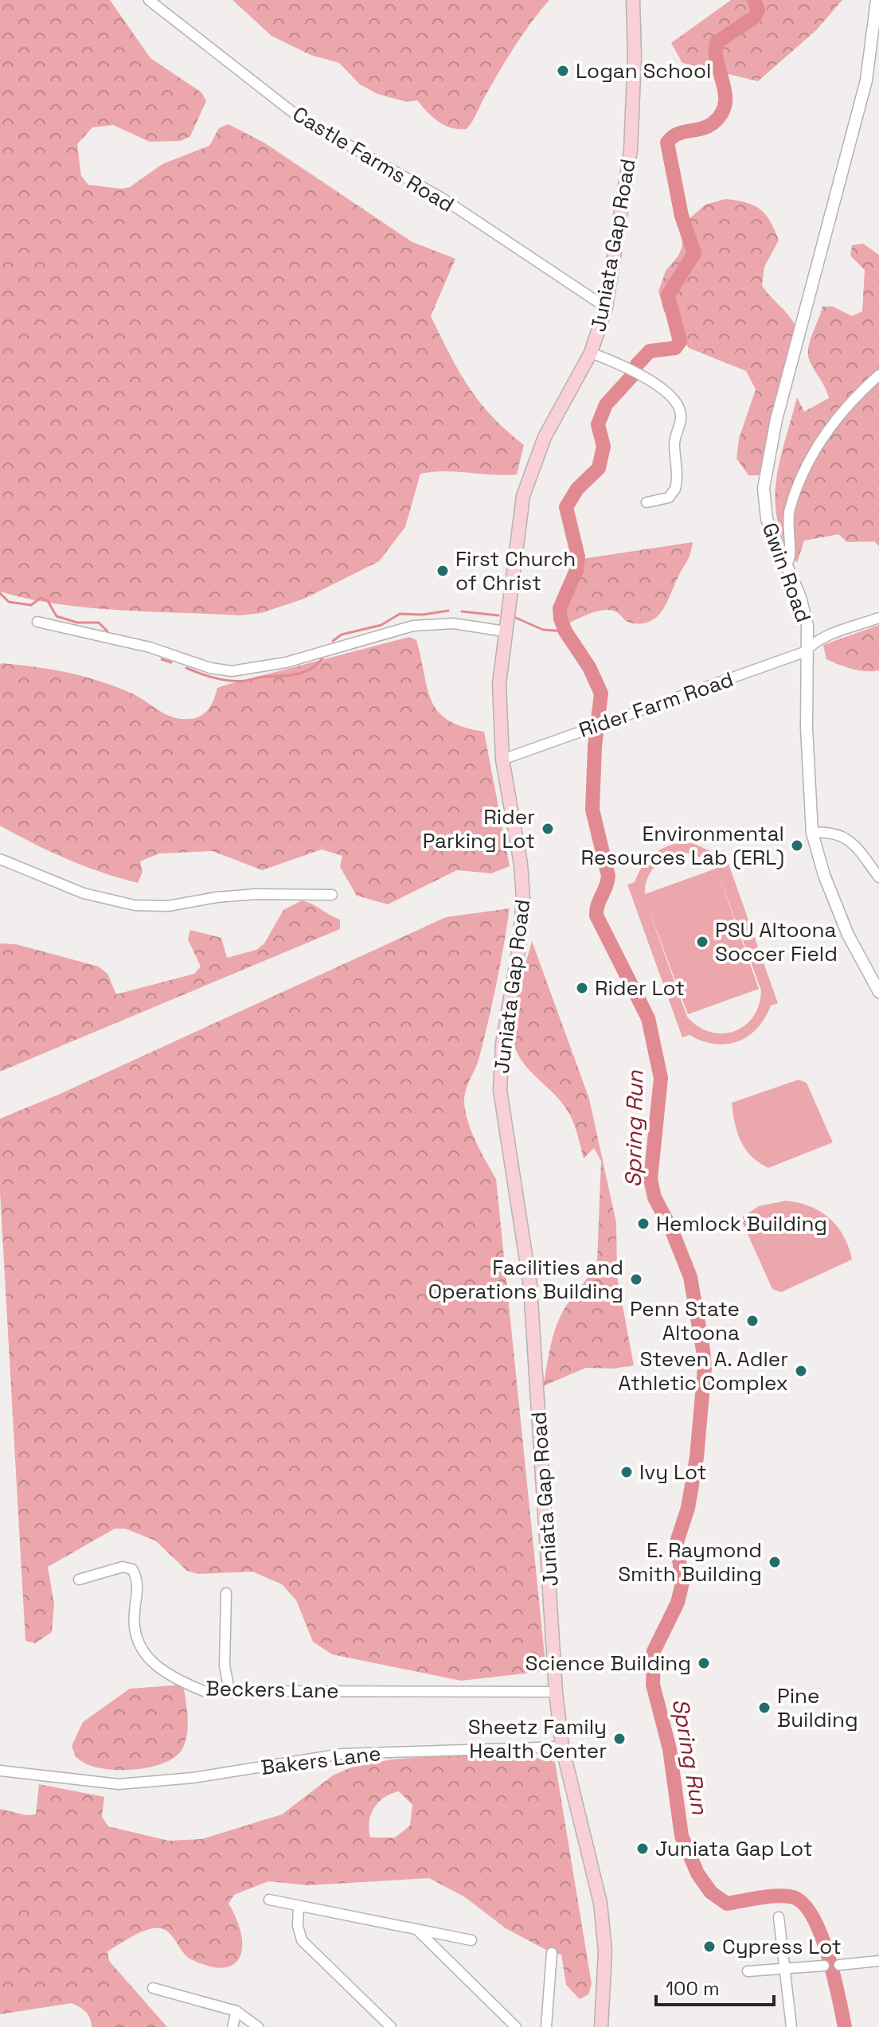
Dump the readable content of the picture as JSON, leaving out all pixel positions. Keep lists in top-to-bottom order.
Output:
{
  "streets": {
    "main road": ["Juniata Gap Road"],
    "street": [
      "Castle Farms Road",
      "Gwin Road",
      "Rider Farm Road",
      "Beckers Lane",
      "Bakers Lane"
    ]
  },
  "crossings": [
    ["Castle Farms Road", "Juniata Gap Road"],
    ["Juniata Gap Road", "Rider Farm Road"],
    ["Juniata Gap Road", "Beckers Lane"],
    ["Juniata Gap Road", "Bakers Lane"],
    ["Gwin Road", "Rider Farm Road"]
  ],
  "water": ["Spring Run"],
  "places": [
    "Logan School",
    "First Church of Christ",
    "Rider Parking Lot",
    "Environmental Resources Lab (ERL)",
    "PSU Altoona Soccer Field",
    "Rider Lot",
    "Hemlock Building",
    "Facilities and Operations Building",
    "Penn State Altoona",
    "Steven A. Adler Athletic Complex",
    "Ivy Lot",
    "E. Raymond Smith Building",
    "Science Building",
    "Pine Building",
    "Sheetz Family Health Center",
    "Juniata Gap Lot",
    "Cypress Lot"
  ],
  "scale_bar": "100 m"
}
